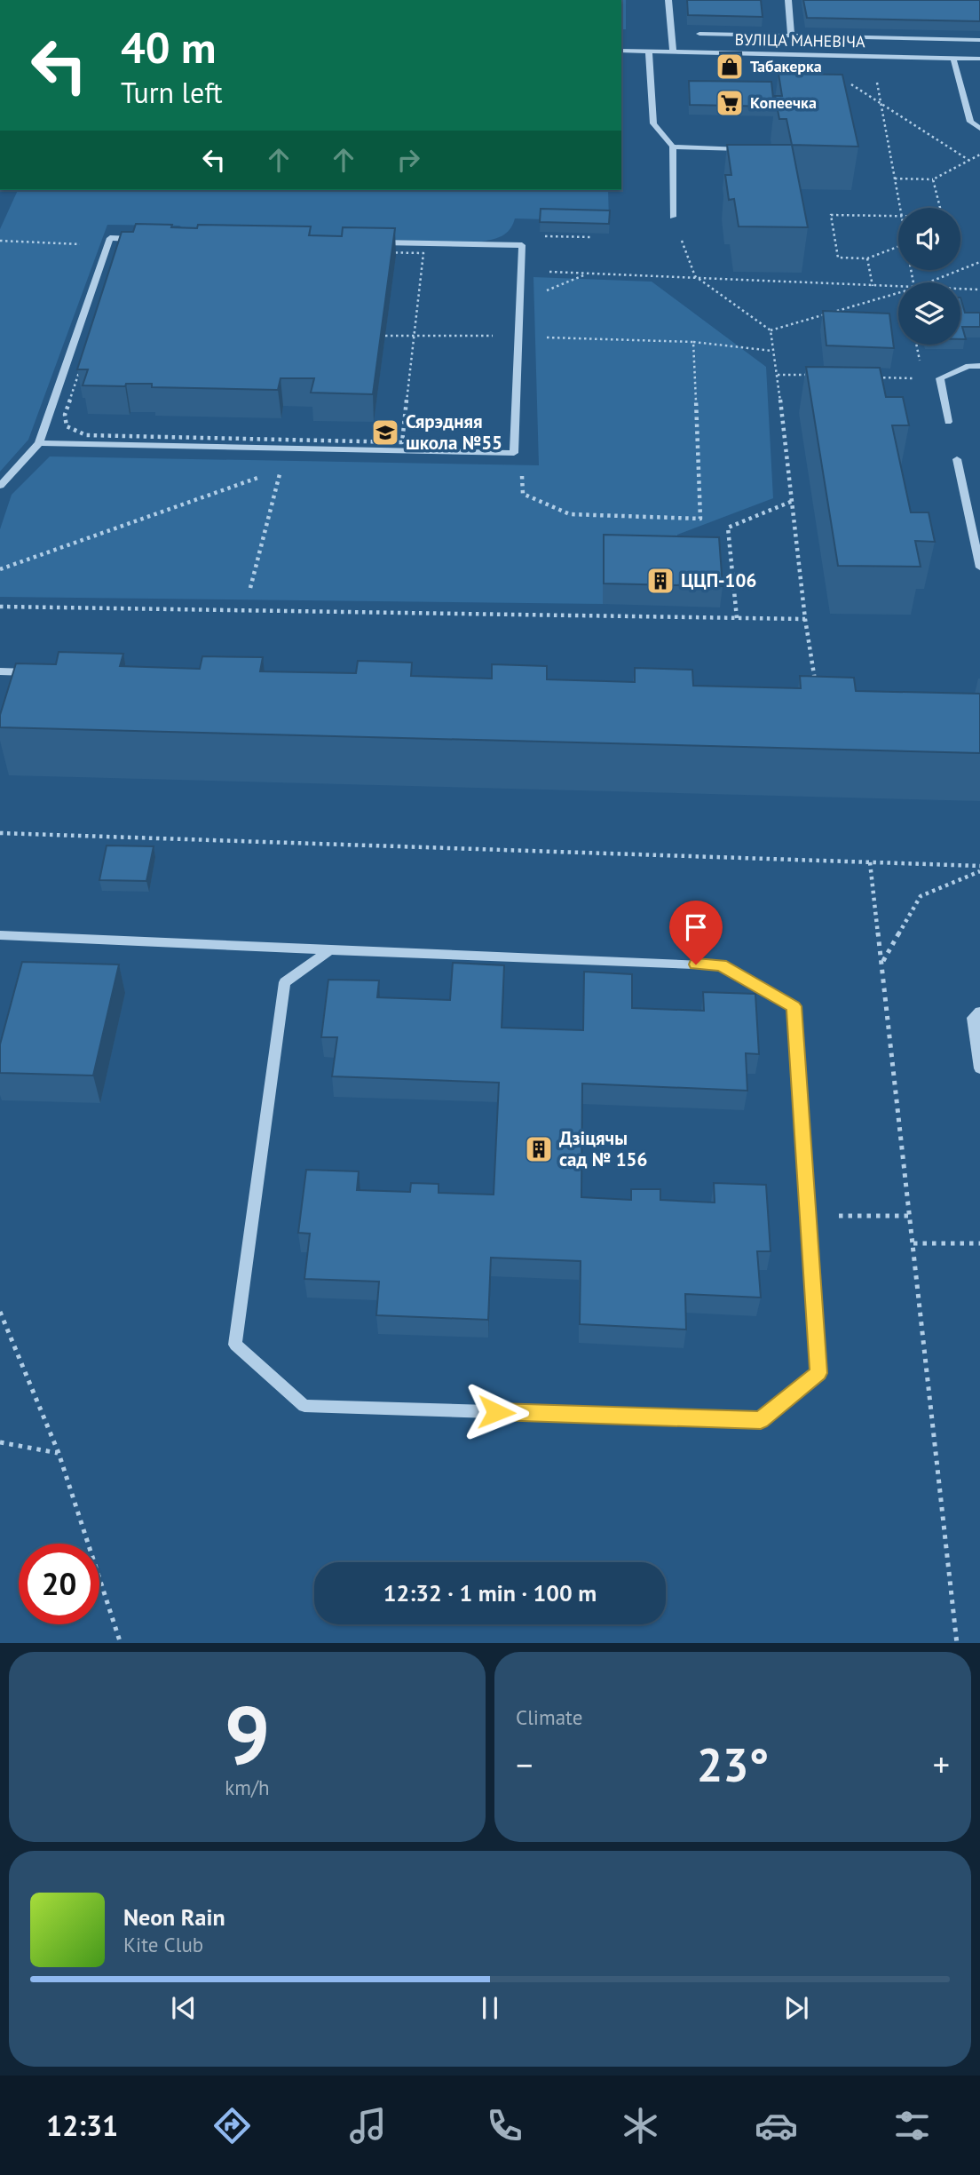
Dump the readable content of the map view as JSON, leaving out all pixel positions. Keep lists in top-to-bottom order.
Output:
{
  "streets": {
    "street": ["ВУЛІЦА МАНЕВІЧА"]
  },
  "places": {
    "shop": ["Табакерка"],
    "supermarket": ["Копеечка"],
    "school or university": ["Сярэдняя школа №55"],
    "building": ["ЦЦП-106", "Дзіцячы сад № 156"]
  },
  "page": {
    "turn": ["40 m", "Turn left"],
    "limit": "20",
    "trip": "12:32 · 1 min · 100 m",
    "tile": [
      ["9", "km/h"],
      "Climate"
    ],
    "heat": ["−", "23°", "+"],
    "song": ["Neon Rain", "Kite Club"],
    "tabs": "12:31"
  }
}
